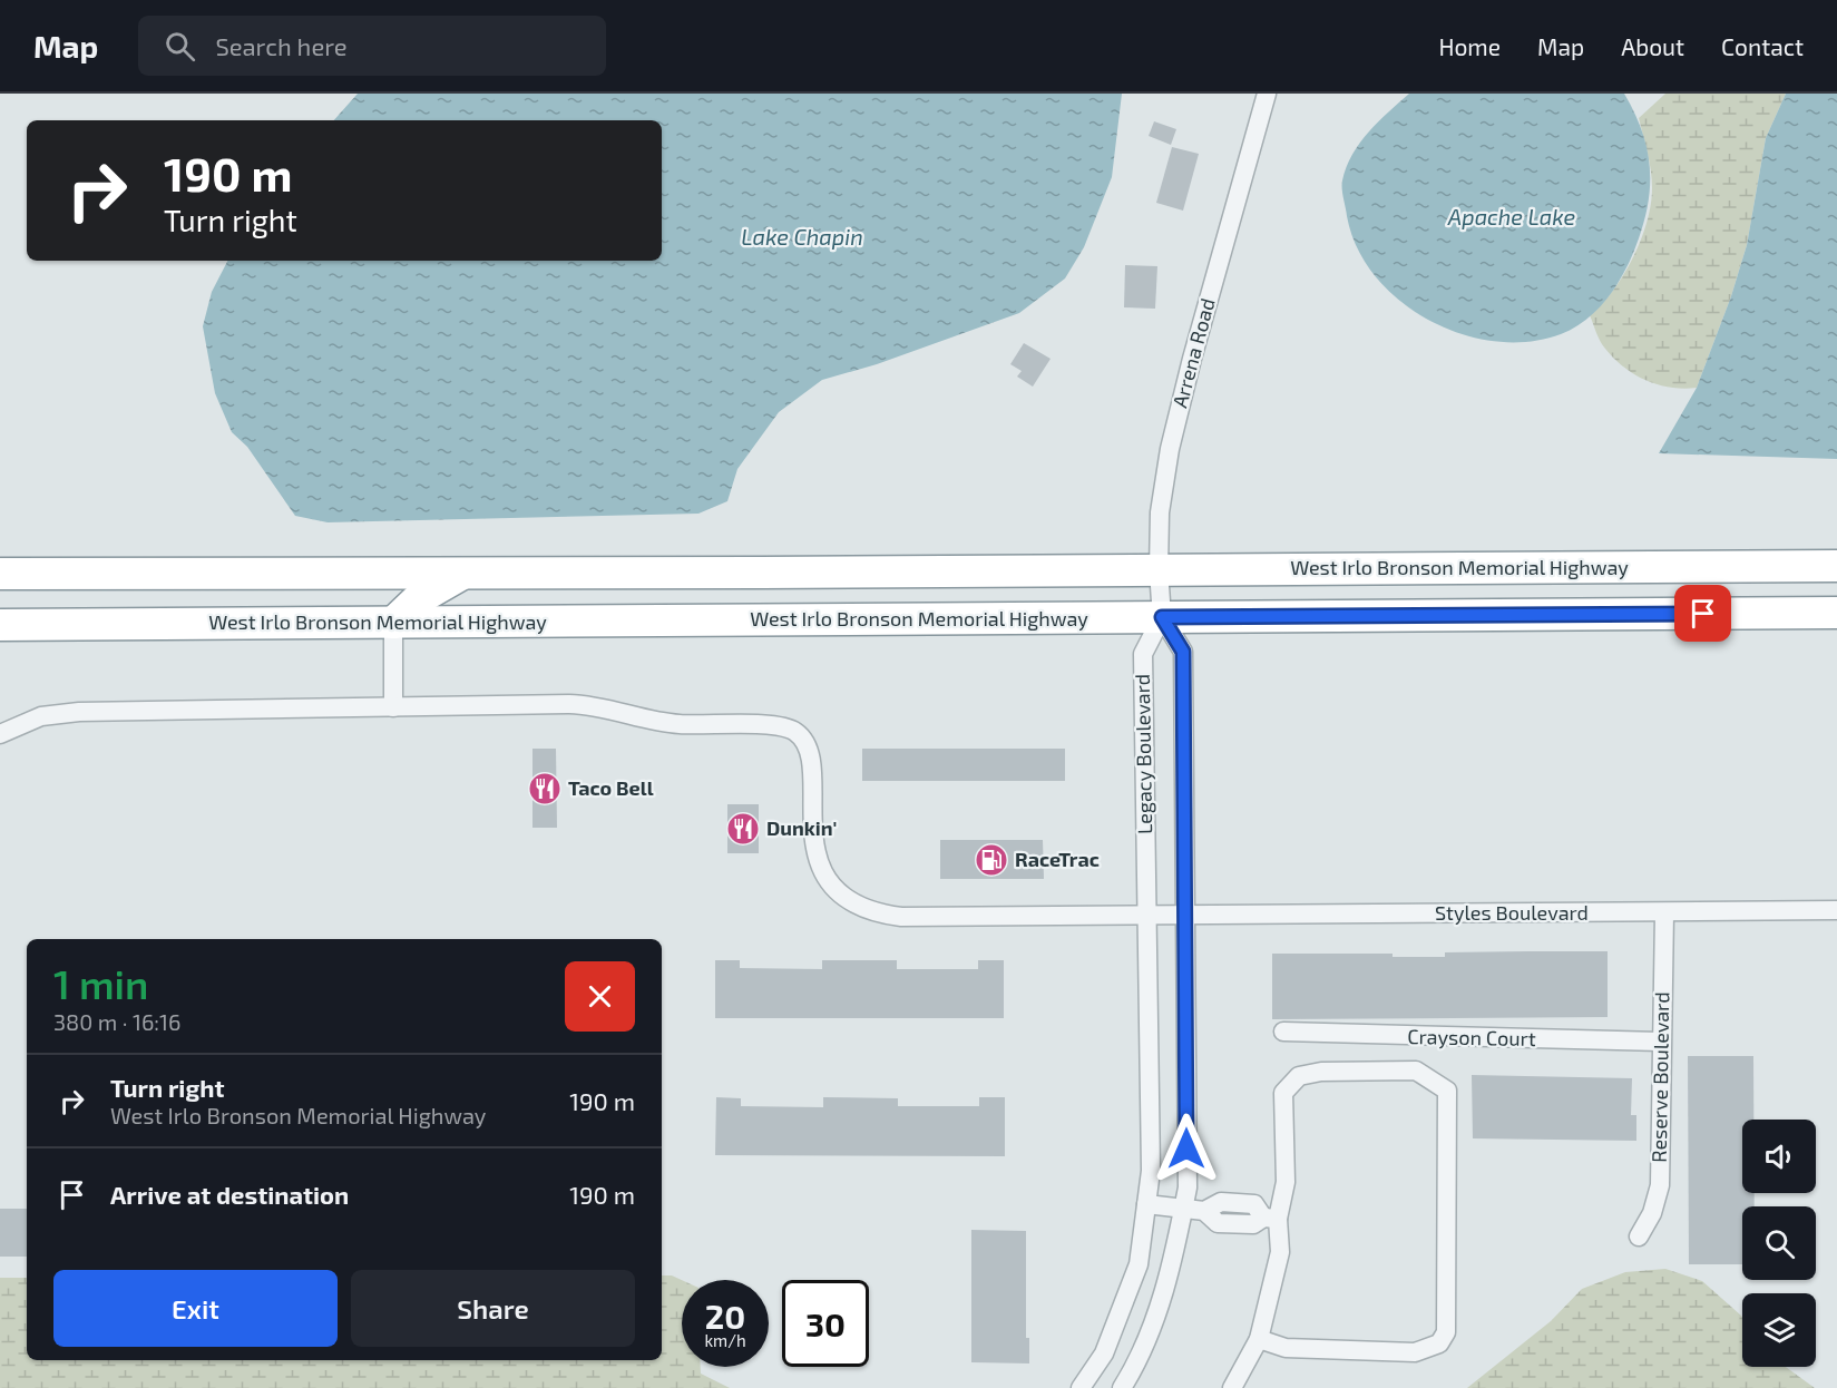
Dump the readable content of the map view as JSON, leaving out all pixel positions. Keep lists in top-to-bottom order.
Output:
{
  "streets": {
    "highway": ["West Irlo Bronson Memorial Highway"],
    "street": [
      "Arrena Road",
      "Legacy Boulevard",
      "Styles Boulevard",
      "Crayson Court",
      "Reserve Boulevard"
    ]
  },
  "crossings": [
    ["Arrena Road", "West Irlo Bronson Memorial Highway"],
    ["Arrena Road", "Legacy Boulevard"],
    ["West Irlo Bronson Memorial Highway", "Legacy Boulevard"],
    ["Legacy Boulevard", "Styles Boulevard"],
    ["Styles Boulevard", "Reserve Boulevard"],
    ["Crayson Court", "Reserve Boulevard"]
  ],
  "water": ["Apache Lake", "Lake Chapin"],
  "places": {
    "restaurant": ["Taco Bell", "Dunkin'"],
    "fuel station": ["RaceTrac"]
  },
  "page": {
    "header": "Map",
    "search": "Search here",
    "nav": [
      "Home",
      "Map",
      "About",
      "Contact"
    ],
    "turn": ["190 m", "Turn right"],
    "heading": ["1 min", "380 m · 16:16"],
    "list": [
      {
        "name": "Turn right",
        "note": "West Irlo Bronson Memorial Highway",
        "value": "190 m"
      },
      {
        "name": "Arrive at destination",
        "value": "190 m"
      }
    ],
    "buttons": ["Exit", "Share"],
    "speed": "20 km/h",
    "limit": "30"
  }
}
